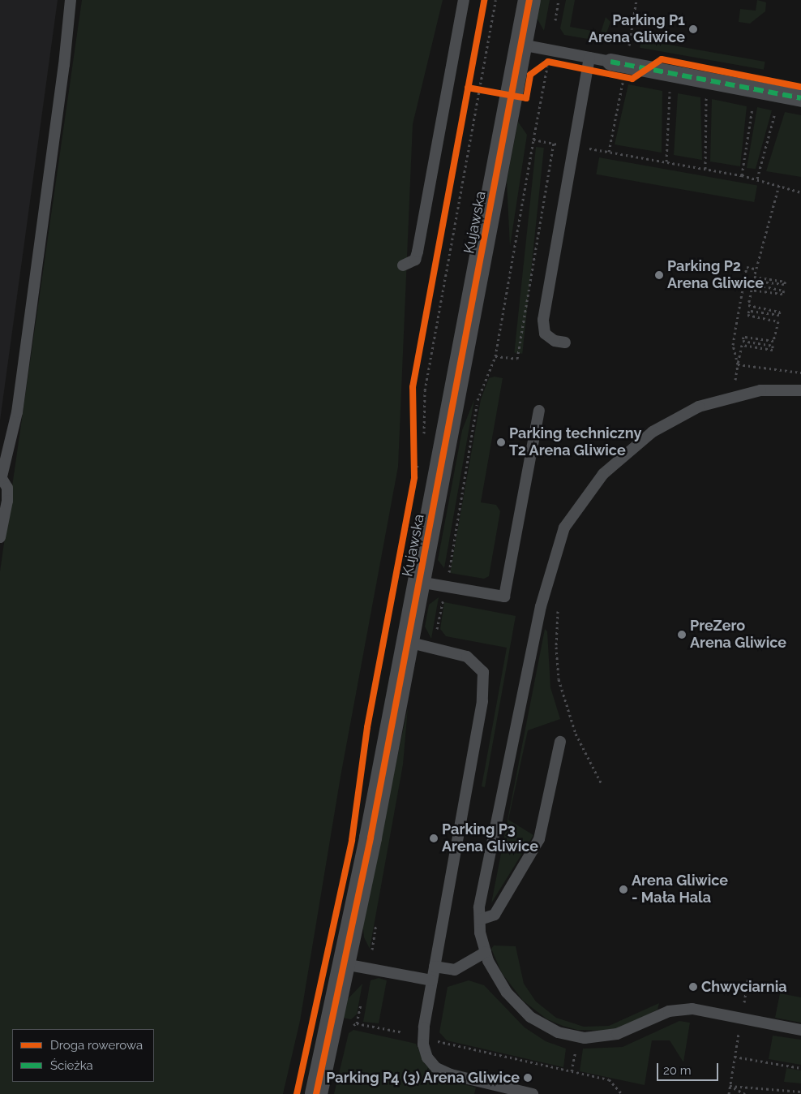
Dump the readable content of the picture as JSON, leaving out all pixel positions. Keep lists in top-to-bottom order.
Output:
{
  "streets": {
    "street": ["Kujawska"]
  },
  "places": [
    "Parking P1 Arena Gliwice",
    "Parking P2 Arena Gliwice",
    "Parking techniczny T2 Arena Gliwice",
    "PreZero Arena Gliwice",
    "Parking P3 Arena Gliwice",
    "Arena Gliwice - Mała Hala",
    "Chwyciarnia",
    "Parking P4 (3) Arena Gliwice"
  ],
  "legend": ["Droga rowerowa", "Ścieżka"],
  "scale_bar": "20 m"
}
